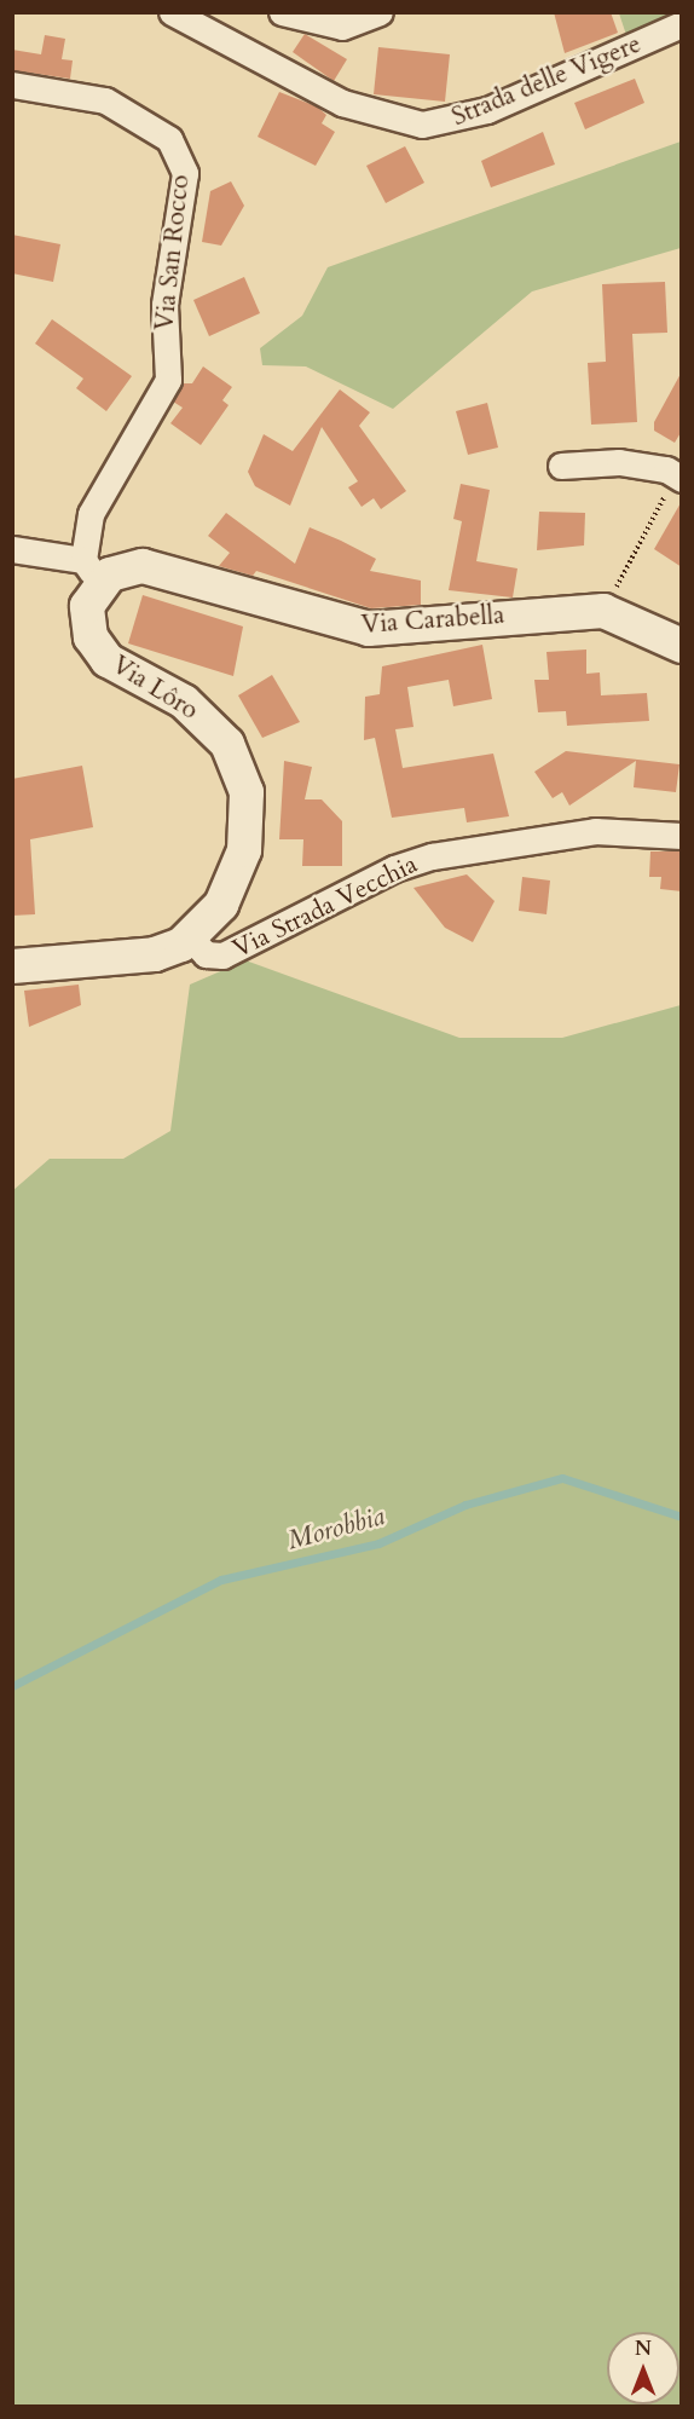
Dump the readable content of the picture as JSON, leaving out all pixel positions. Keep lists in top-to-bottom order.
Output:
{
  "streets": {
    "street": [
      "Strada delle Vigere",
      "Via San Rocco",
      "Via Carabella",
      "Via Lôro",
      "Via Strada Vecchia"
    ]
  },
  "crossings": [
    ["Via San Rocco", "Via Carabella"],
    ["Via San Rocco", "Via Lôro"],
    ["Via Carabella", "Via Lôro"],
    ["Via Lôro", "Via Strada Vecchia"]
  ],
  "water": ["Morobbia"],
  "north": "top"
}
